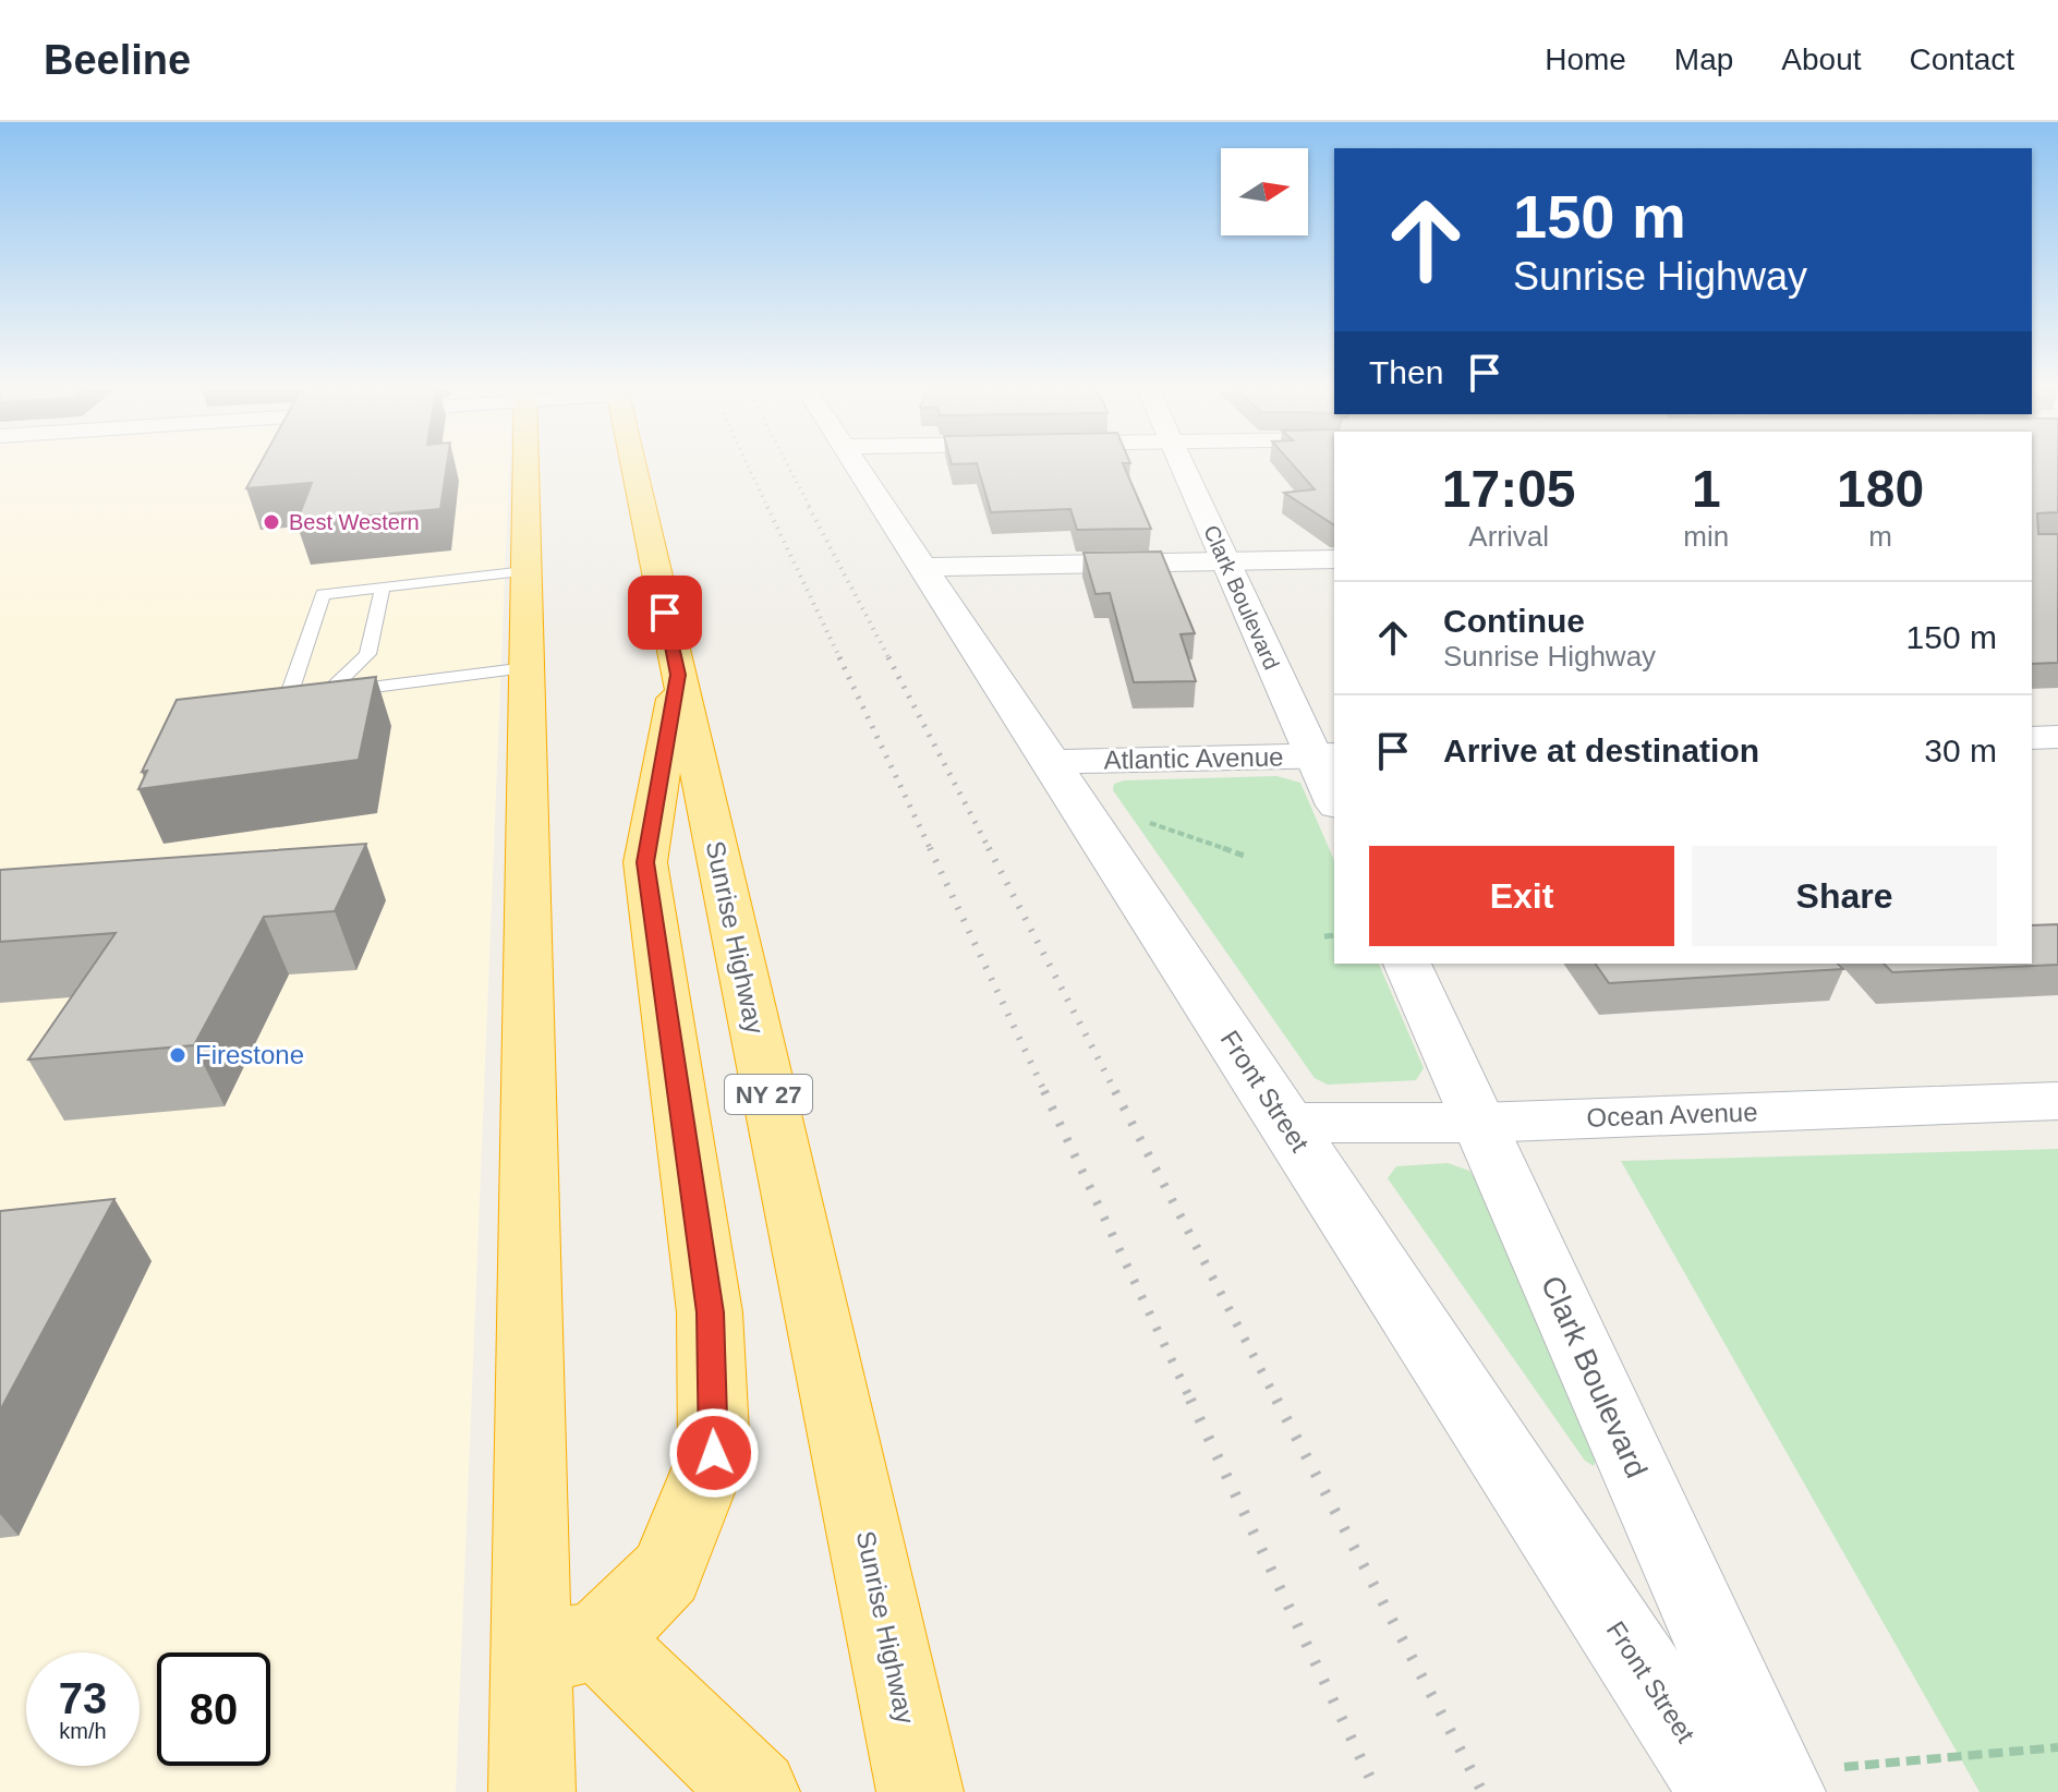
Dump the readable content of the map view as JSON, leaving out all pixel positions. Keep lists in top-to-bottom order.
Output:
{
  "streets": {
    "highway": ["Sunrise Highway", "NY 27"],
    "street": [
      "Clark Boulevard",
      "Atlantic Avenue",
      "Front Street",
      "Ocean Avenue"
    ]
  },
  "crossings": [
    ["Clark Boulevard", "Atlantic Avenue"],
    ["Clark Boulevard", "Front Street"],
    ["Clark Boulevard", "Ocean Avenue"],
    ["Atlantic Avenue", "Front Street"],
    ["Front Street", "Ocean Avenue"]
  ],
  "places": ["Best Western", "Firestone"],
  "north": "right",
  "page": {
    "header": "Beeline",
    "nav": [
      "Home",
      "Map",
      "About",
      "Contact"
    ],
    "turn": ["150 m", "Sunrise Highway"],
    "then": "Then",
    "eta": [
      "17:05",
      "Arrival",
      "1",
      "min",
      "180",
      "m"
    ],
    "list": [
      {
        "name": "Continue",
        "note": "Sunrise Highway",
        "value": "150 m"
      },
      {
        "name": "Arrive at destination",
        "value": "30 m"
      }
    ],
    "buttons": ["Exit", "Share"],
    "speed": "73 km/h",
    "limit": "80"
  }
}
